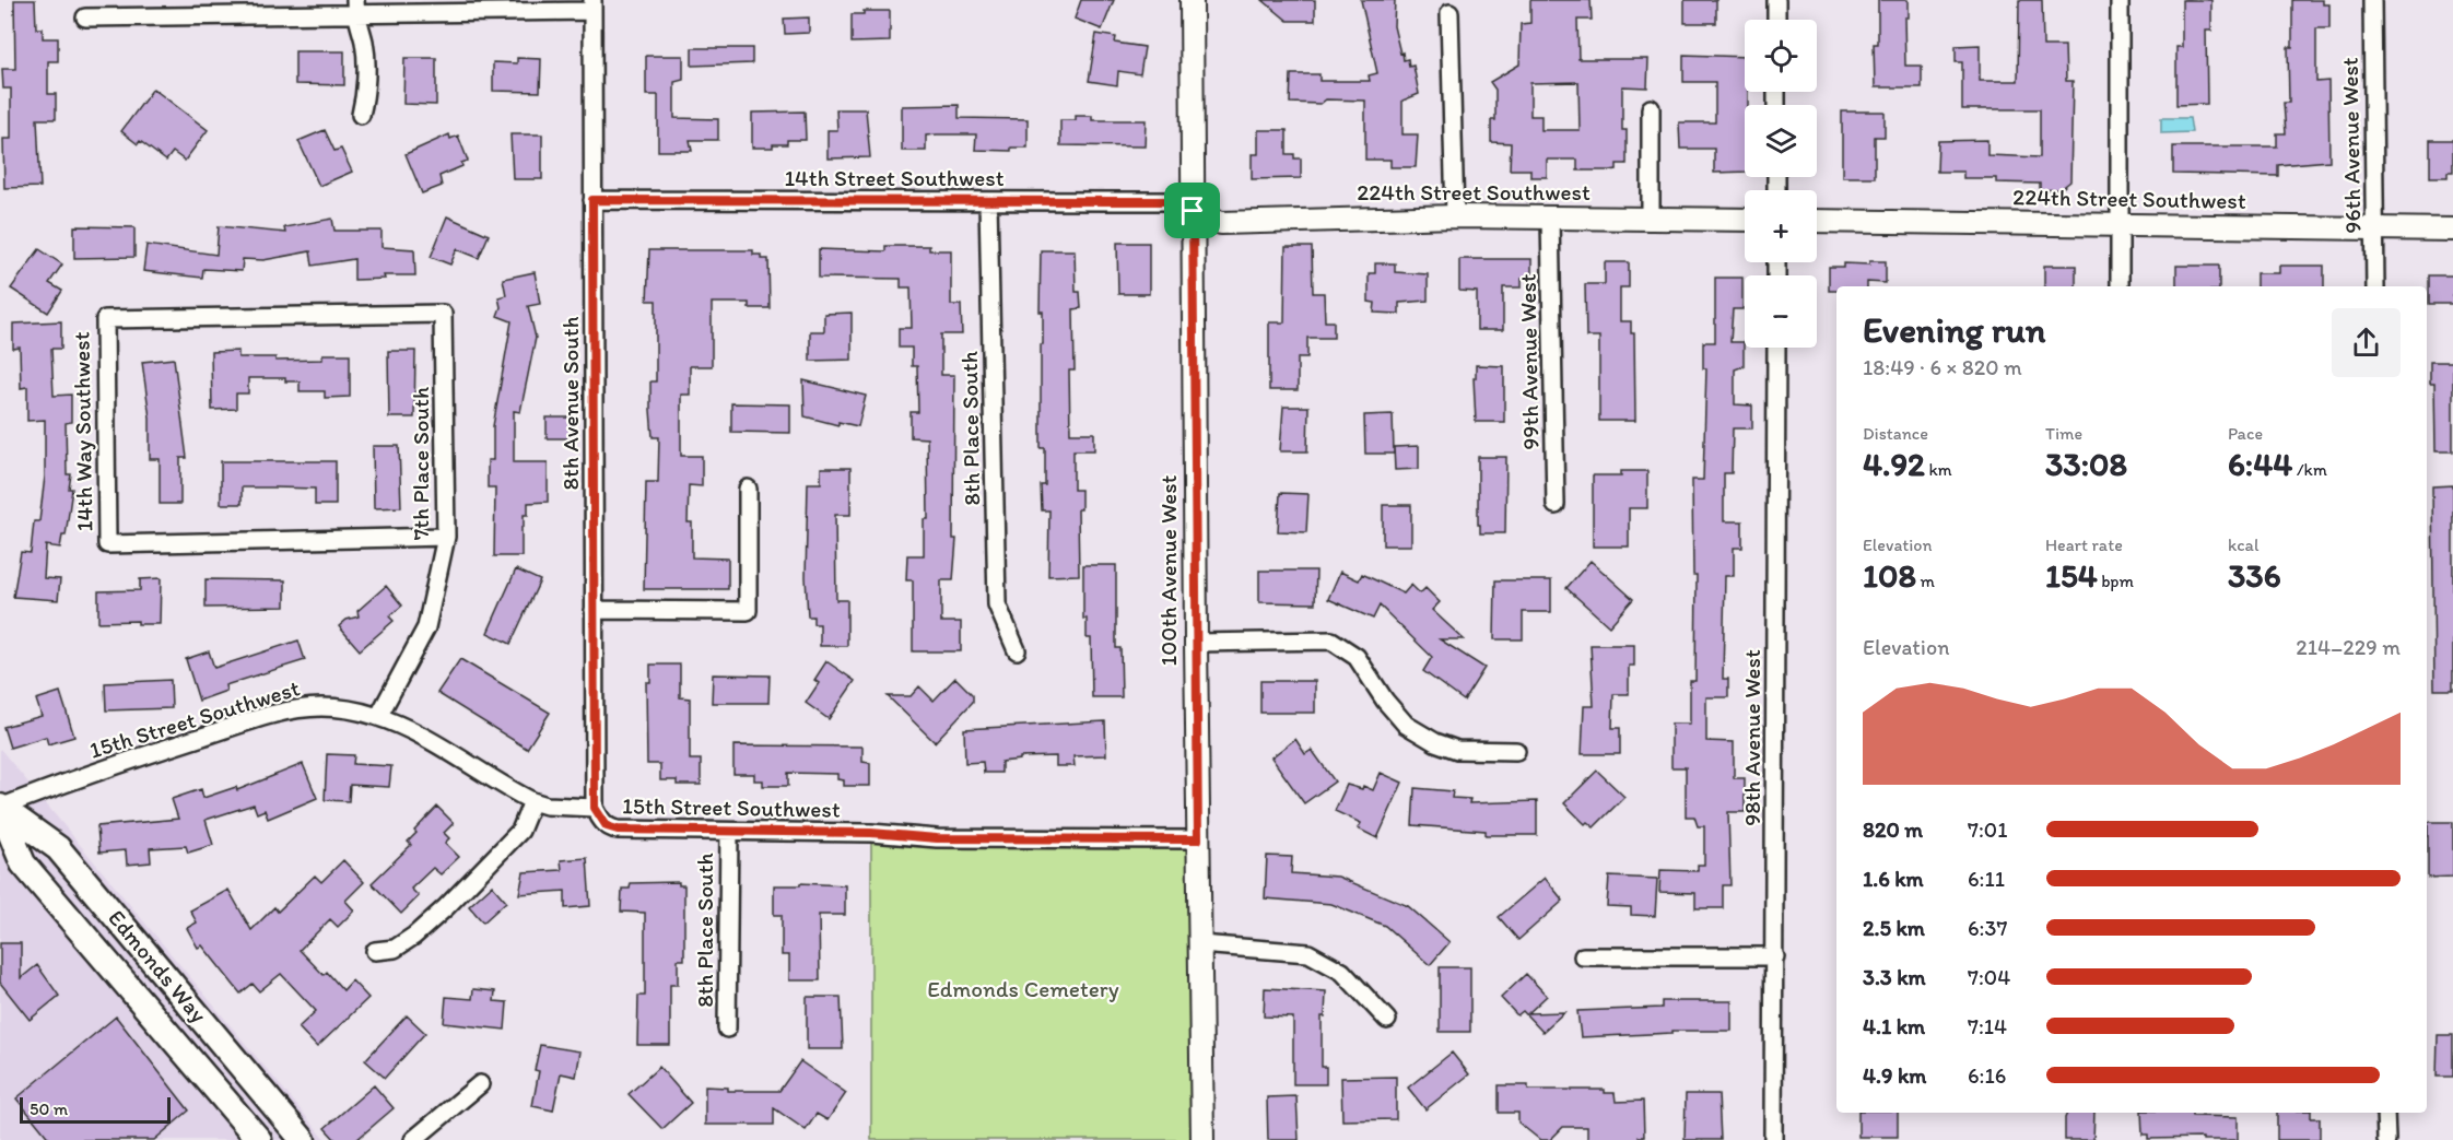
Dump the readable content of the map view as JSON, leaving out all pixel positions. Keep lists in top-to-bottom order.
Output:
{
  "streets": {
    "main road": ["Edmonds Way"],
    "street": [
      "96th Avenue West",
      "14th Street Southwest",
      "224th Street Southwest",
      "99th Avenue West",
      "8th Avenue South",
      "8th Place South",
      "14th Way Southwest",
      "7th Place South",
      "100th Avenue West",
      "15th Street Southwest",
      "98th Avenue West"
    ]
  },
  "crossings": [
    ["96th Avenue West", "224th Street Southwest"],
    ["14th Street Southwest", "224th Street Southwest"],
    ["14th Street Southwest", "8th Avenue South"],
    ["14th Street Southwest", "8th Place South"],
    ["14th Street Southwest", "100th Avenue West"],
    ["224th Street Southwest", "99th Avenue West"],
    ["224th Street Southwest", "100th Avenue West"],
    ["8th Avenue South", "15th Street Southwest"],
    ["8th Place South", "15th Street Southwest"],
    ["14th Way Southwest", "7th Place South"],
    ["7th Place South", "15th Street Southwest"],
    ["100th Avenue West", "15th Street Southwest"],
    ["15th Street Southwest", "Edmonds Way"]
  ],
  "parks": ["Edmonds Cemetery"],
  "scale_bar": "50 m",
  "page": {
    "map_buttons": ["+", "−"],
    "heading": ["Evening run", "18:49 · 6 × 820 m"],
    "stats": [
      ["Distance", "4.92 km"],
      ["Time", "33:08"],
      ["Pace", "6:44 /km"],
      ["Elevation", "108 m"],
      ["Heart rate", "154 bpm"],
      ["kcal", "336"]
    ],
    "chart": ["Elevation", "214–229 m"],
    "list": [
      {
        "name": "820 m",
        "note": "7:01"
      },
      {
        "name": "1.6 km",
        "note": "6:11"
      },
      {
        "name": "2.5 km",
        "note": "6:37"
      },
      {
        "name": "3.3 km",
        "note": "7:04"
      },
      {
        "name": "4.1 km",
        "note": "7:14"
      },
      {
        "name": "4.9 km",
        "note": "6:16"
      }
    ],
    "scale": "50 m"
  }
}
